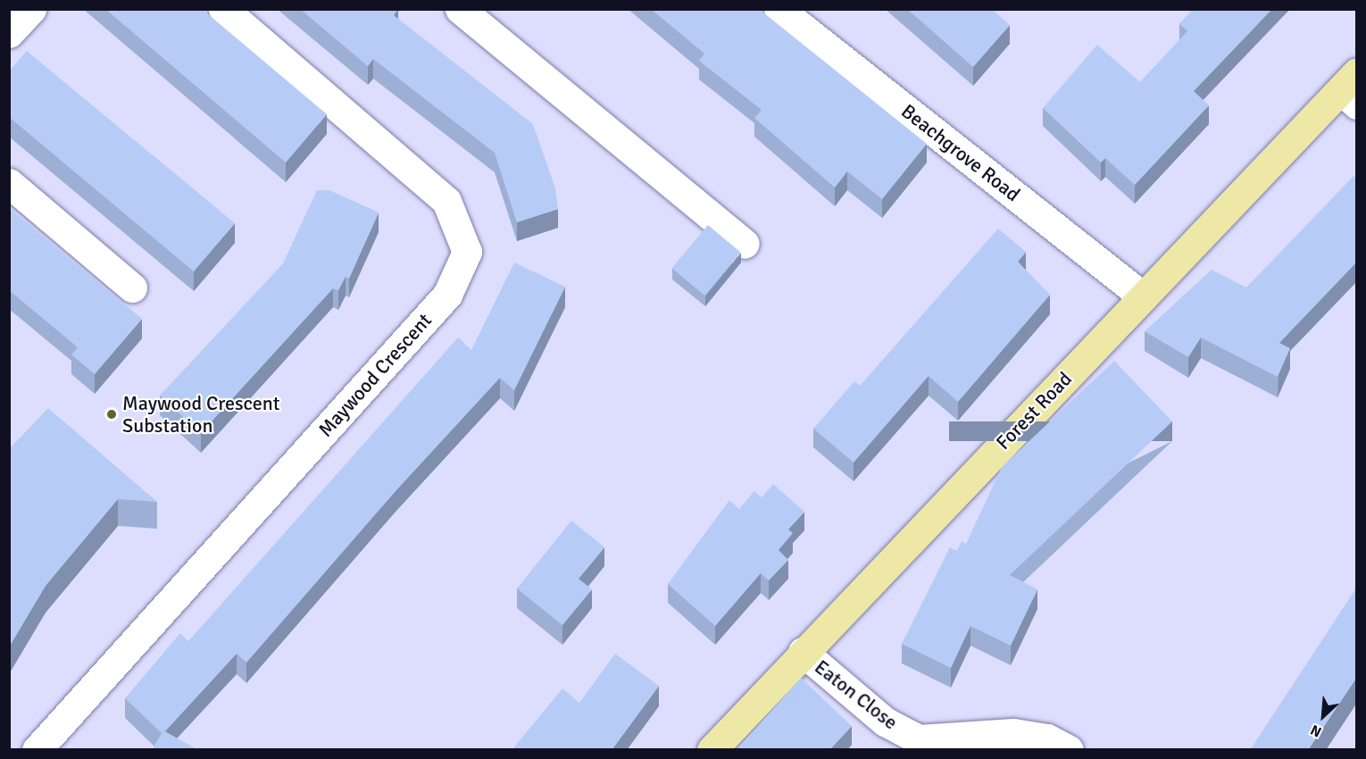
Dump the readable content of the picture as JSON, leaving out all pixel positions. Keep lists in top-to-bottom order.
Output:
{
  "streets": {
    "main road": ["Forest Road"],
    "street": ["Beachgrove Road", "Maywood Crescent", "Eaton Close"]
  },
  "crossings": [
    ["Beachgrove Road", "Forest Road"],
    ["Forest Road", "Eaton Close"]
  ],
  "places": ["Maywood Crescent Substation"],
  "north": "bottom left"
}
